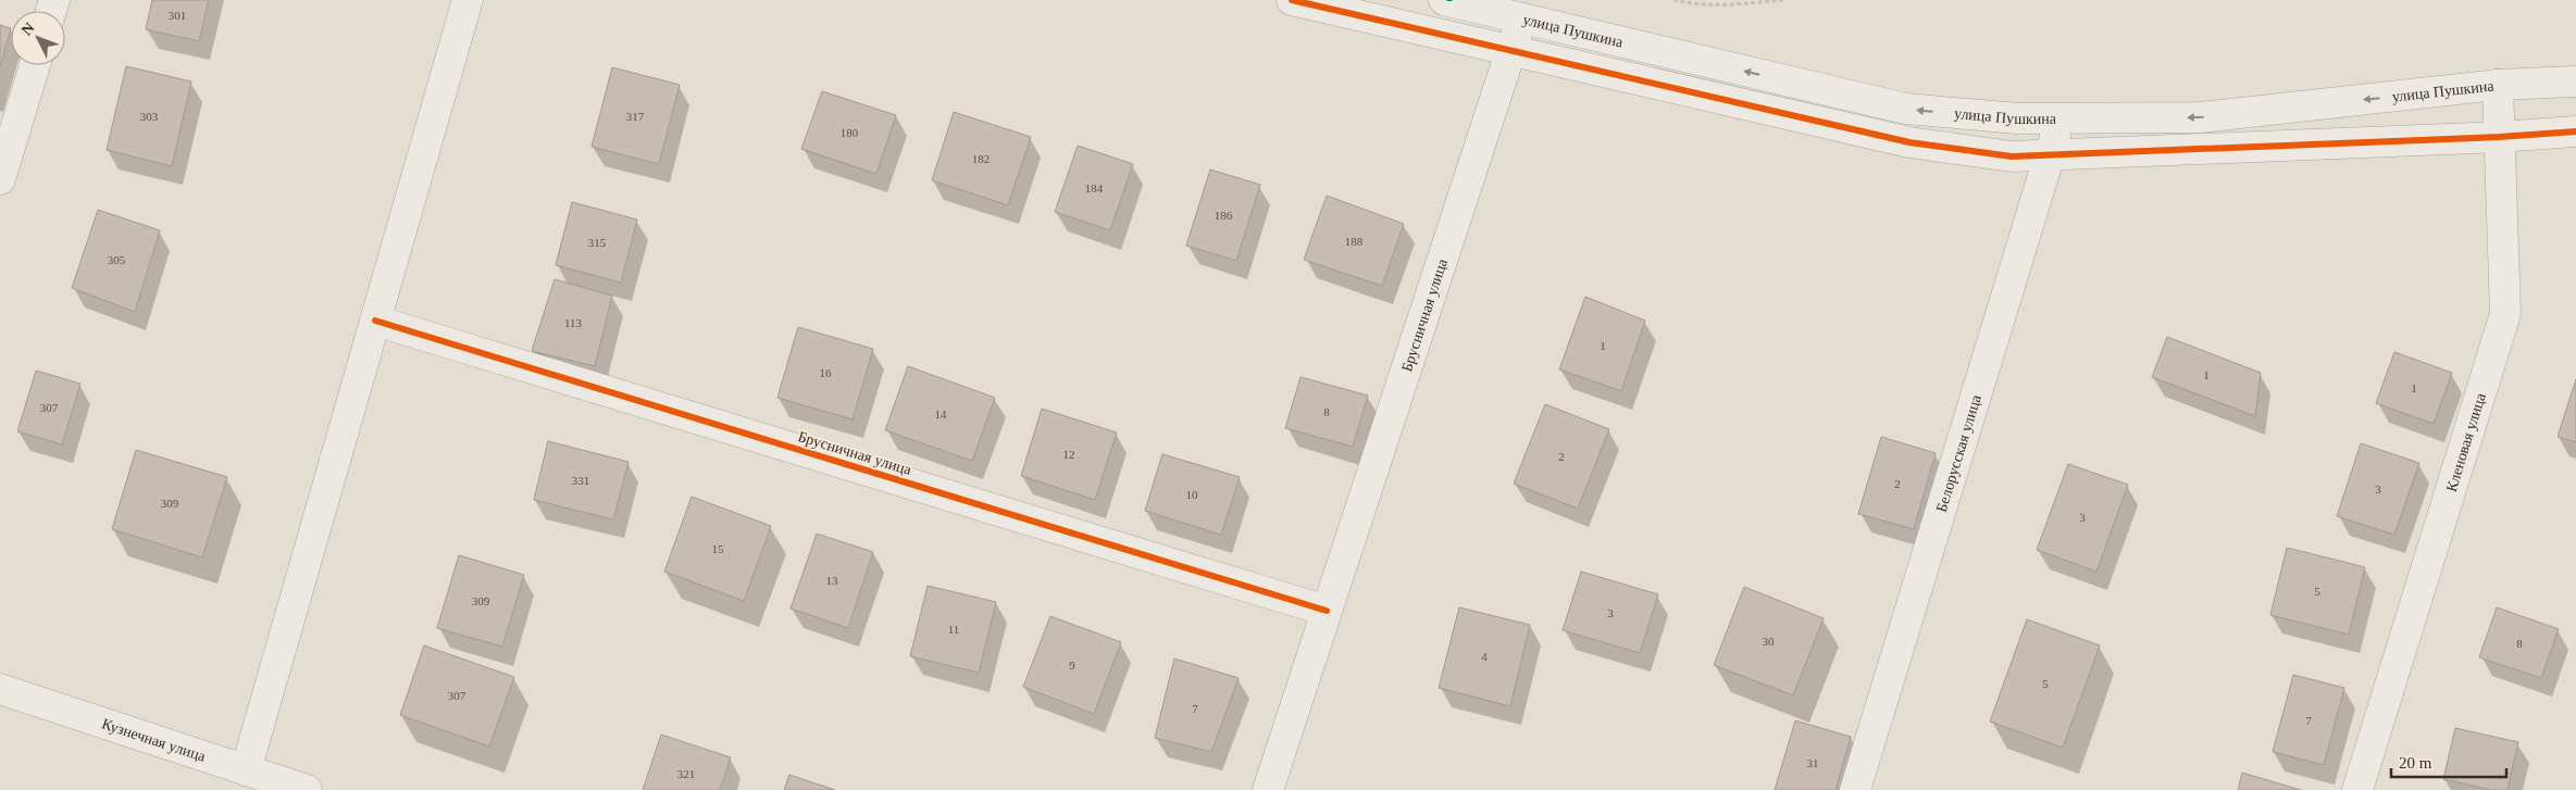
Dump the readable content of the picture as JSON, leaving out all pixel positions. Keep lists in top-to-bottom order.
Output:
{
  "streets": {
    "street": [
      "улица Пушкина",
      "Брусничная улица",
      "Кленовая улица",
      "Белорусская улица",
      "Кузнечная улица"
    ]
  },
  "crossings": [
    ["улица Пушкина", "Брусничная улица"],
    ["улица Пушкина", "Кленовая улица"],
    ["улица Пушкина", "Белорусская улица"]
  ],
  "house_numbers": [
    "301",
    "303",
    "317",
    "180",
    "182",
    "184",
    "186",
    "188",
    "315",
    "305",
    "113",
    "1",
    "16",
    "1",
    "1",
    "307",
    "8",
    "14",
    "12",
    "2",
    "331",
    "2",
    "3",
    "10",
    "309",
    "3",
    "15",
    "13",
    "5",
    "309",
    "3",
    "11",
    "30",
    "8",
    "4",
    "9",
    "5",
    "307",
    "7",
    "7",
    "31",
    "321"
  ],
  "scale_bar": "20 m",
  "north": "top left"
}
